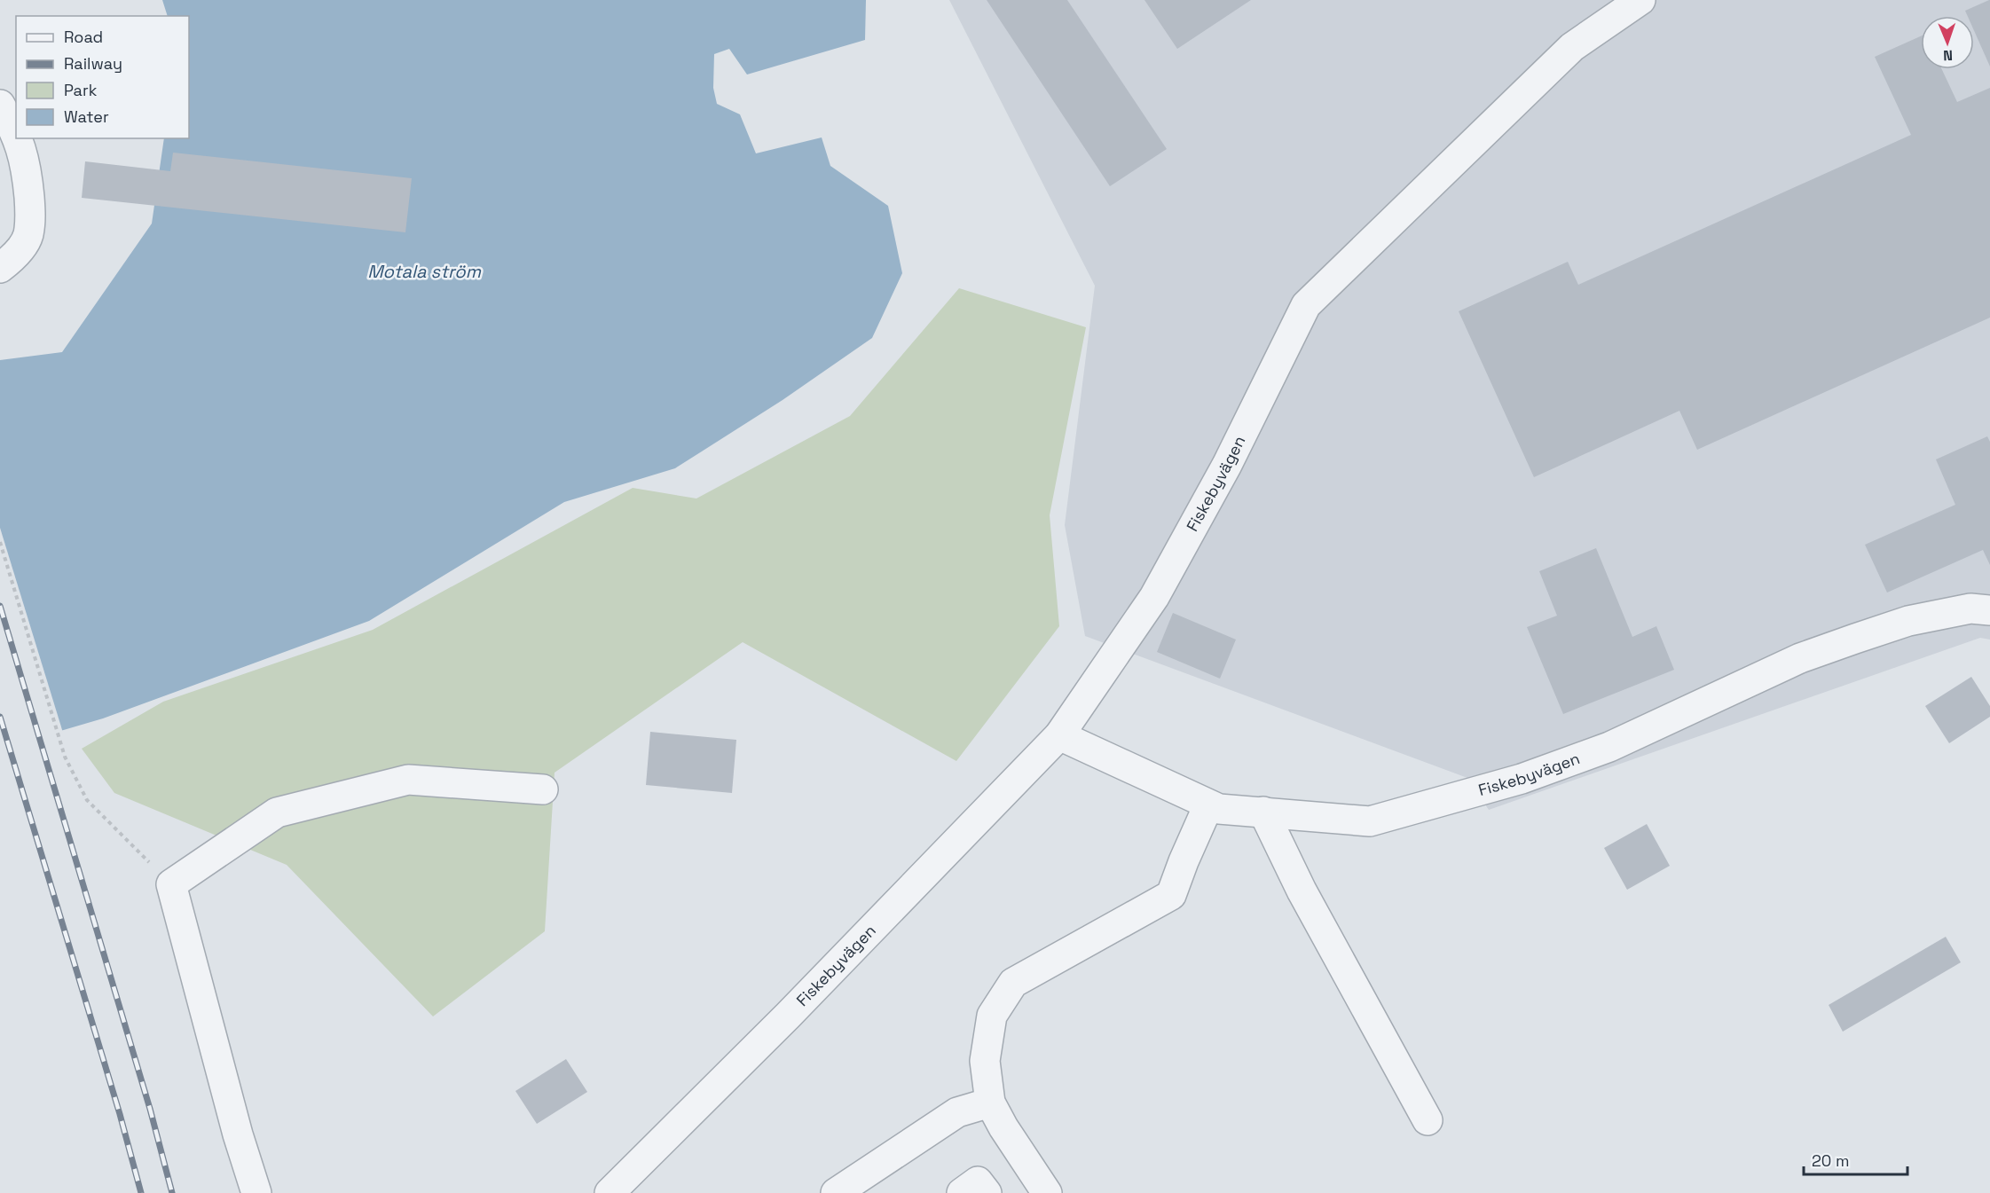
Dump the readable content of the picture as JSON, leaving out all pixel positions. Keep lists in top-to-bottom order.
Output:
{
  "streets": {
    "street": ["Fiskebyvägen"]
  },
  "water": ["Motala ström"],
  "legend": [
    "Road",
    "Railway",
    "Park",
    "Water"
  ],
  "scale_bar": "20 m",
  "north": "bottom"
}
